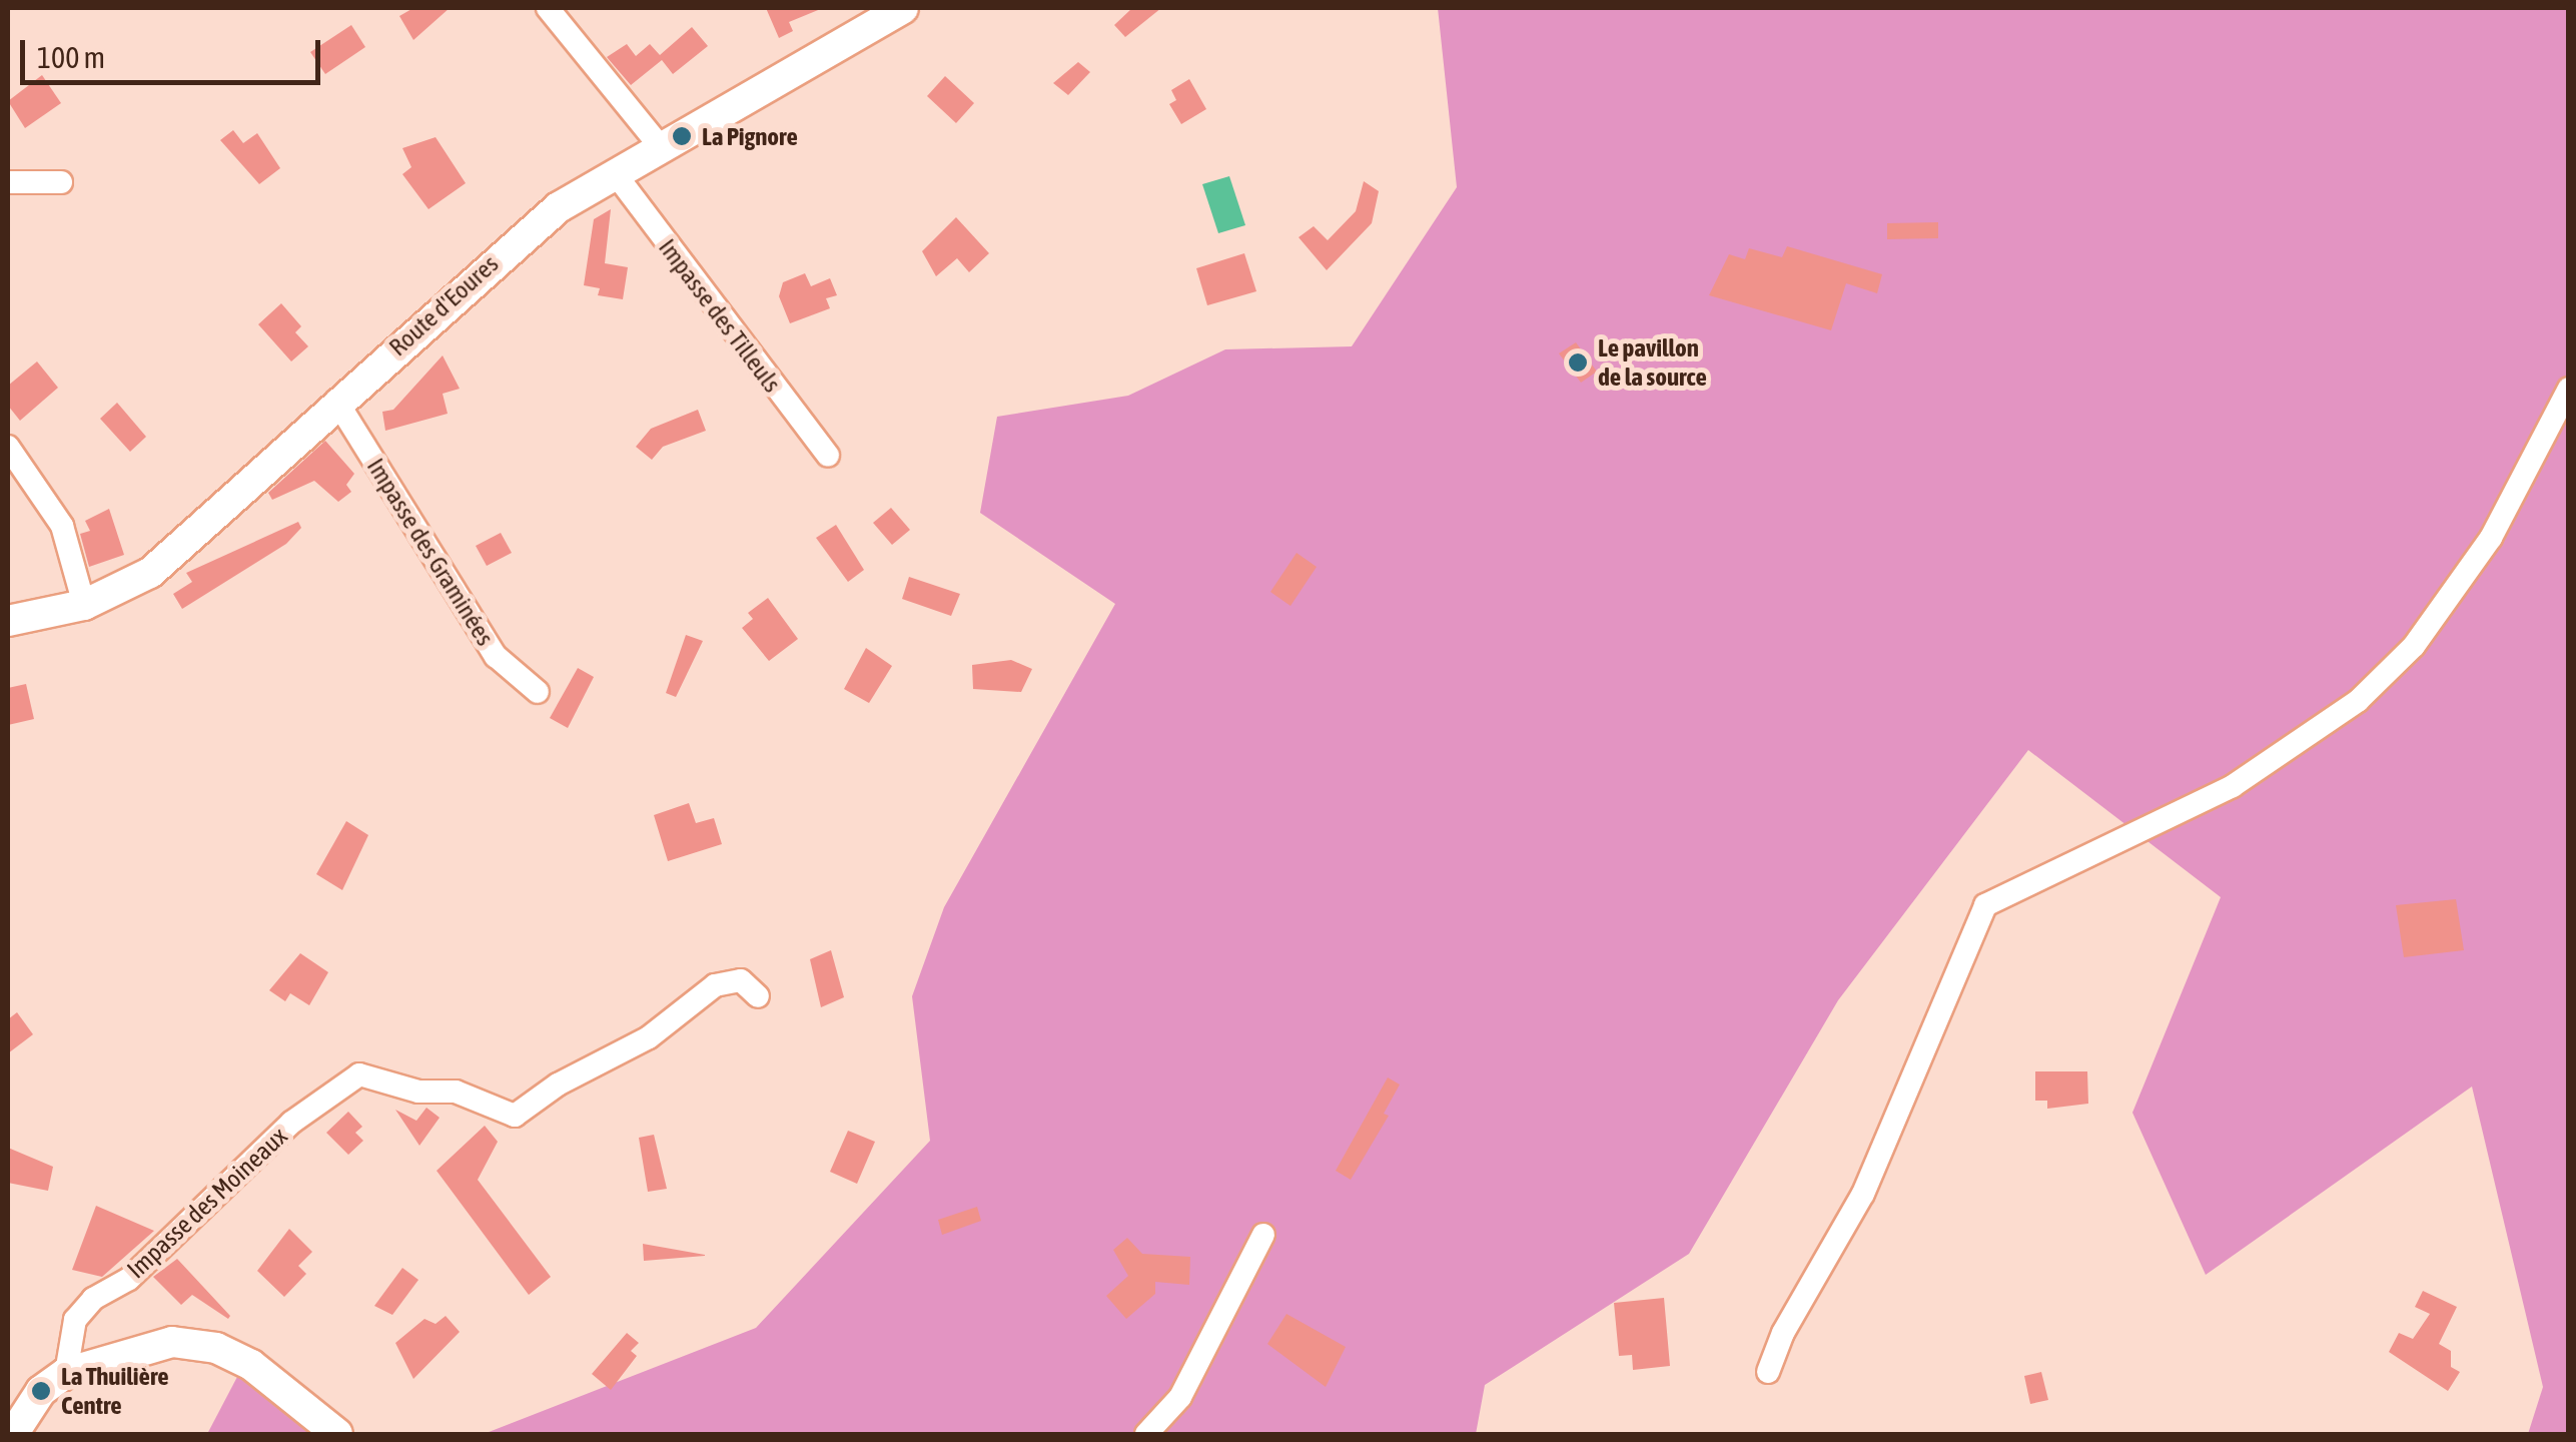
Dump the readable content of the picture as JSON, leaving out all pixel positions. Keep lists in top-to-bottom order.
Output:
{
  "streets": {
    "street": [
      "Route d'Eoures",
      "Impasse des Tilleuls",
      "Impasse des Graminées",
      "Impasse des Moineaux"
    ]
  },
  "crossings": [
    ["Route d'Eoures", "Impasse des Tilleuls"],
    ["Route d'Eoures", "Impasse des Graminées"]
  ],
  "places": ["La Pignore", "Le pavillon de la source", "La Thuilière Centre"],
  "scale_bar": "100 m"
}
